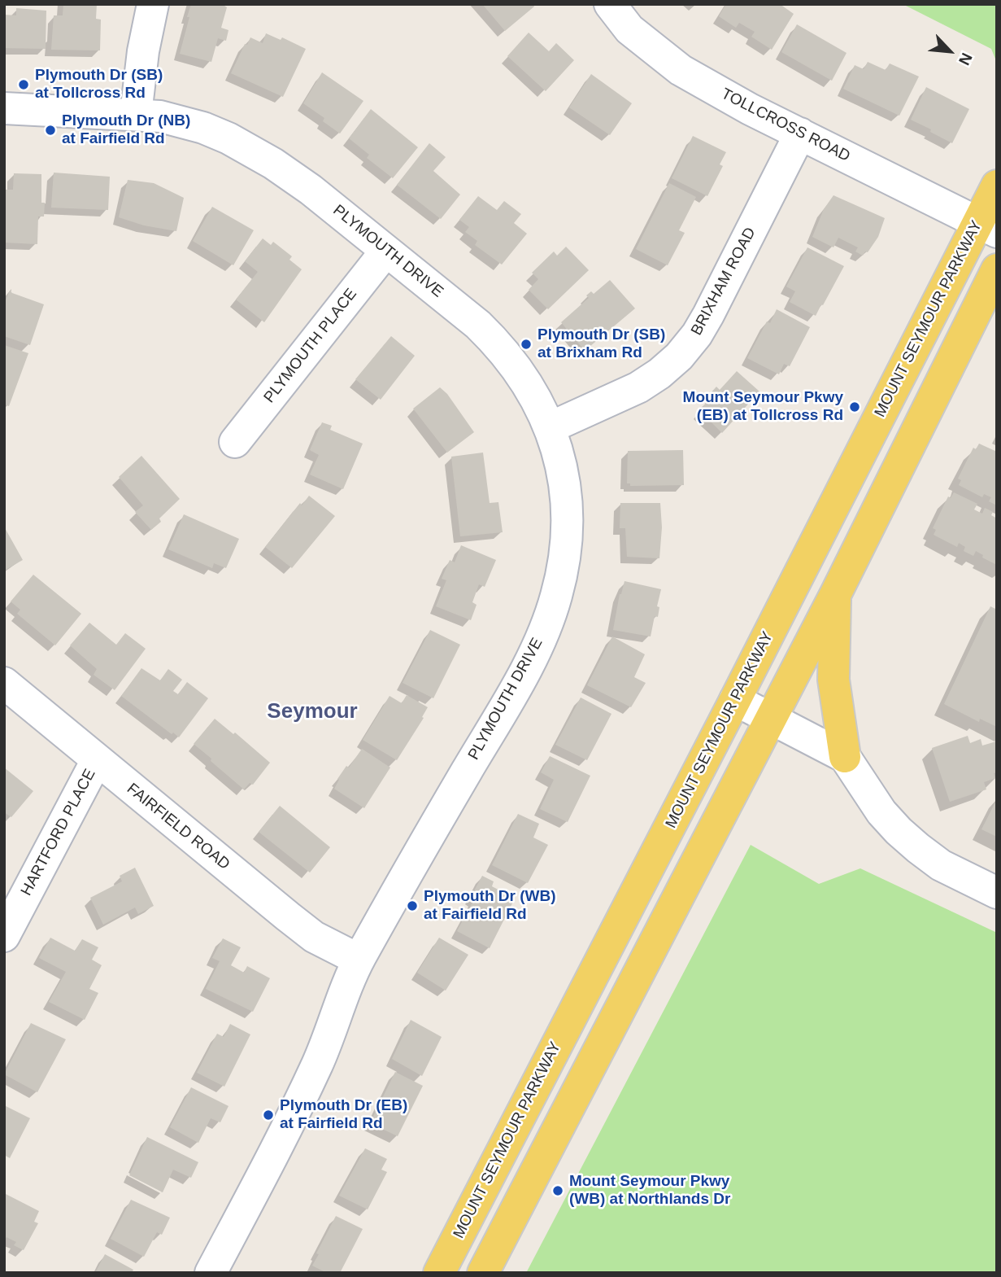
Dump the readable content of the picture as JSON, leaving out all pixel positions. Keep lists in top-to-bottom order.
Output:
{
  "streets": {
    "main road": ["MOUNT SEYMOUR PARKWAY"],
    "street": [
      "TOLLCROSS ROAD",
      "PLYMOUTH DRIVE",
      "BRIXHAM ROAD",
      "PLYMOUTH PLACE",
      "FAIRFIELD ROAD",
      "HARTFORD PLACE"
    ]
  },
  "crossings": [
    ["TOLLCROSS ROAD", "BRIXHAM ROAD"],
    ["TOLLCROSS ROAD", "MOUNT SEYMOUR PARKWAY"],
    ["PLYMOUTH DRIVE", "BRIXHAM ROAD"],
    ["PLYMOUTH DRIVE", "PLYMOUTH PLACE"],
    ["PLYMOUTH DRIVE", "FAIRFIELD ROAD"],
    ["FAIRFIELD ROAD", "HARTFORD PLACE"]
  ],
  "districts": ["Seymour"],
  "places": [
    "Plymouth Dr (SB) at Tollcross Rd",
    "Plymouth Dr (NB) at Fairfield Rd",
    "Plymouth Dr (SB) at Brixham Rd",
    "Mount Seymour Pkwy (EB) at Tollcross Rd",
    "Plymouth Dr (WB) at Fairfield Rd",
    "Plymouth Dr (EB) at Fairfield Rd",
    "Mount Seymour Pkwy (WB) at Northlands Dr"
  ],
  "north": "bottom right"
}
